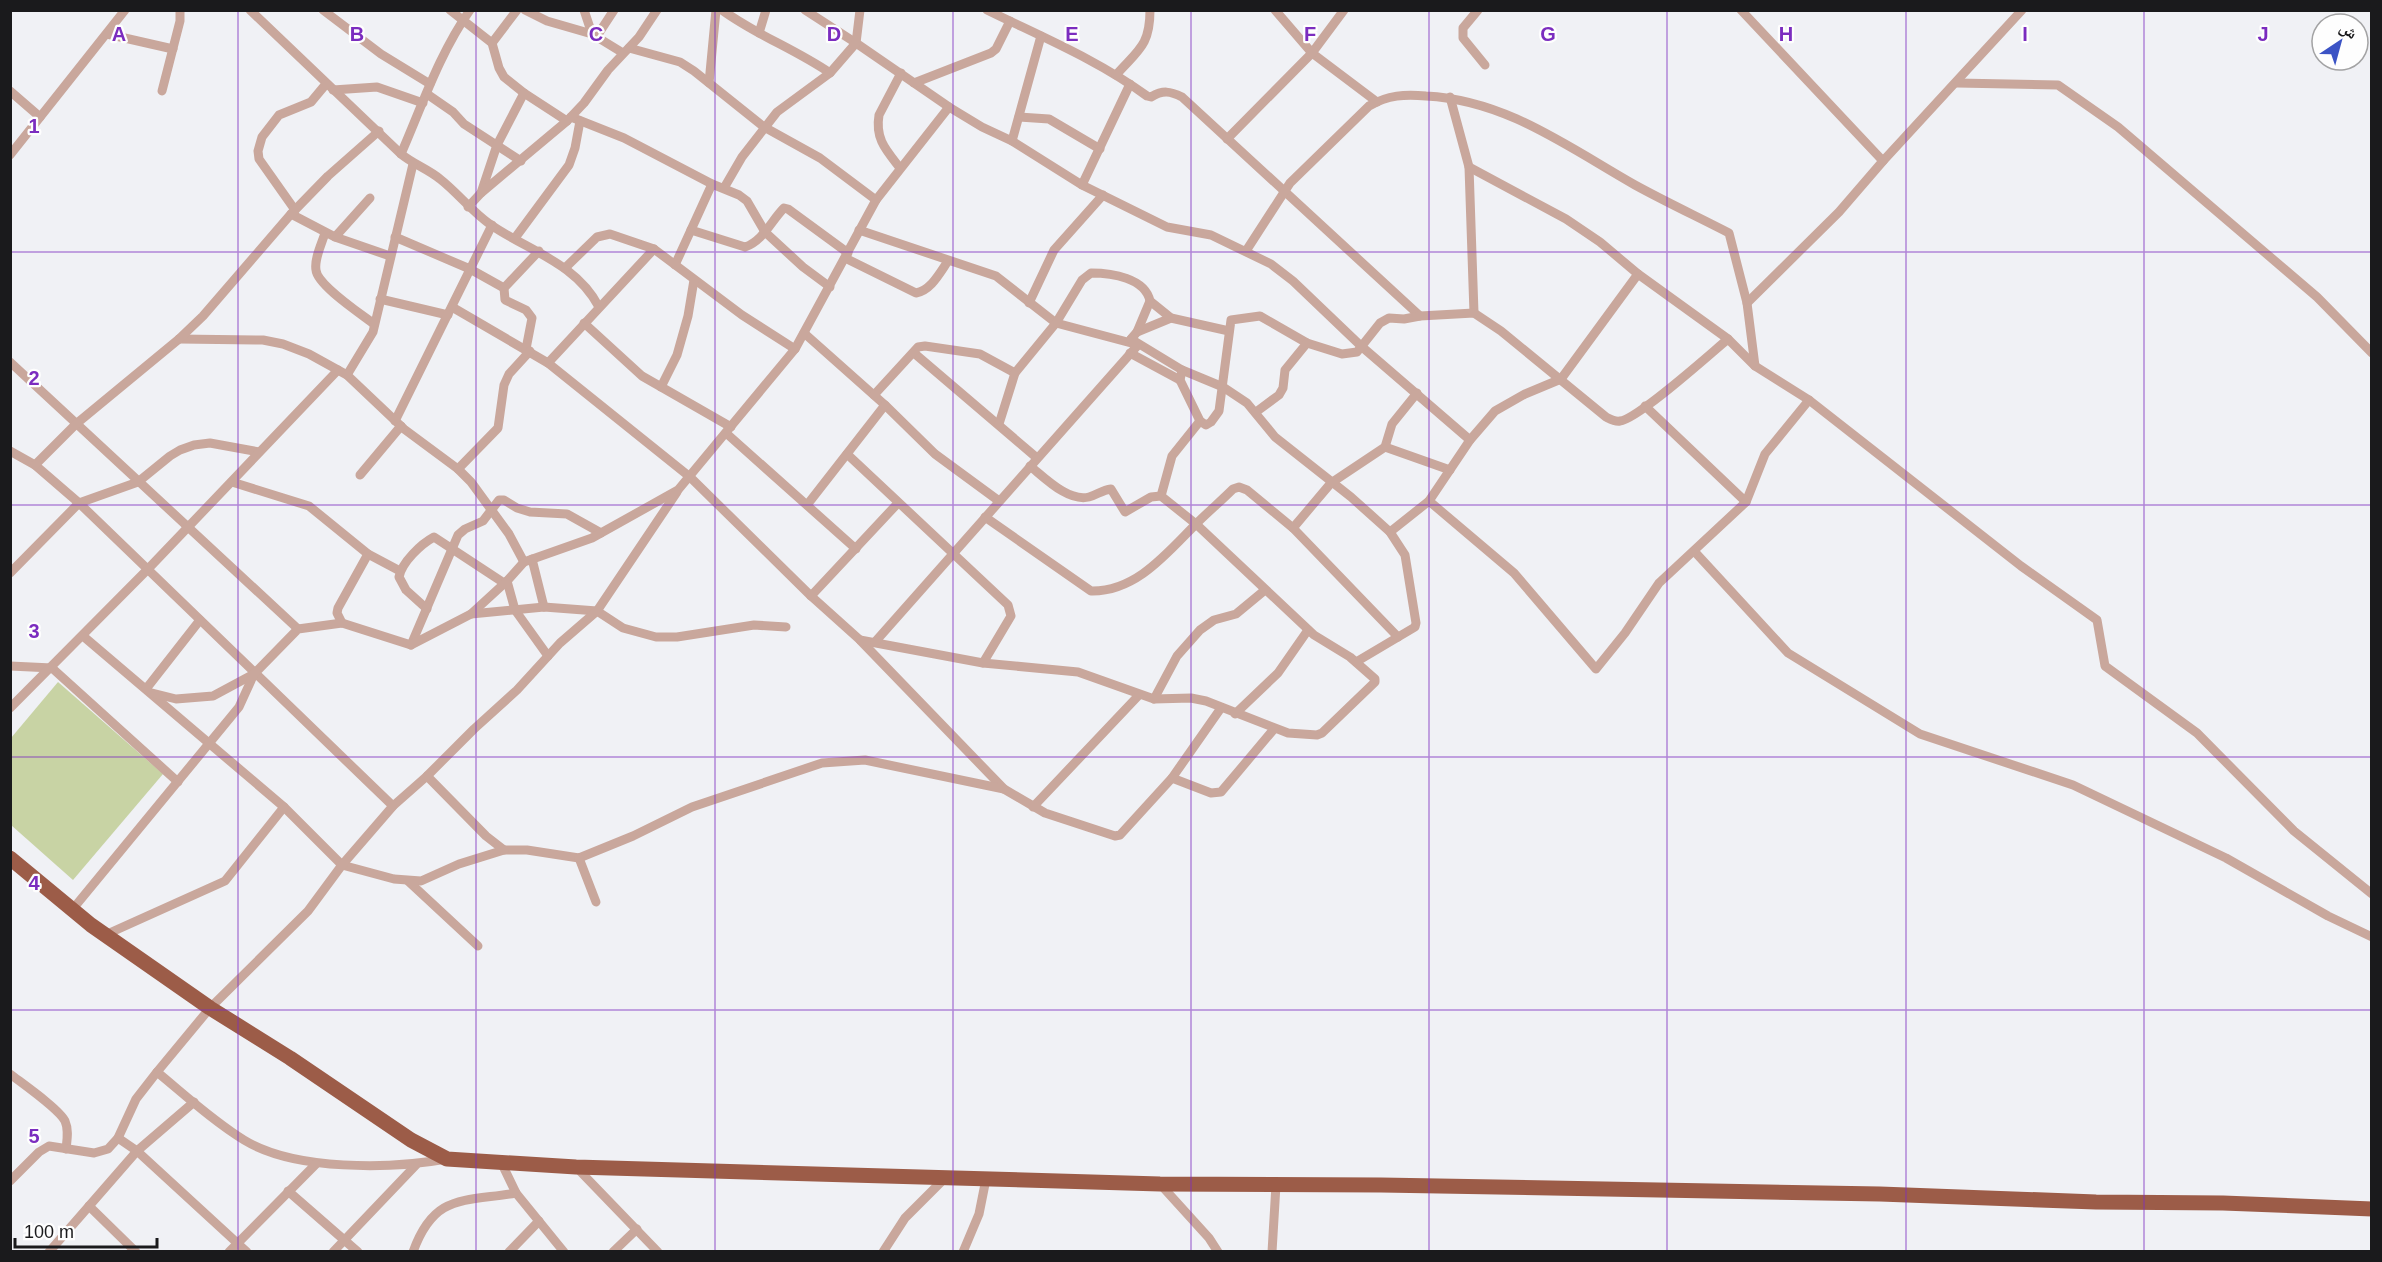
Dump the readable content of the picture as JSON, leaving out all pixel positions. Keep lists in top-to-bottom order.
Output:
{
  "scale_bar": "100 m",
  "north": "top right",
  "grid": {
    "columns": [
      "A",
      "B",
      "C",
      "D",
      "E",
      "F",
      "G",
      "H",
      "I",
      "J"
    ],
    "rows": [
      "1",
      "2",
      "3",
      "4",
      "5"
    ]
  }
}
